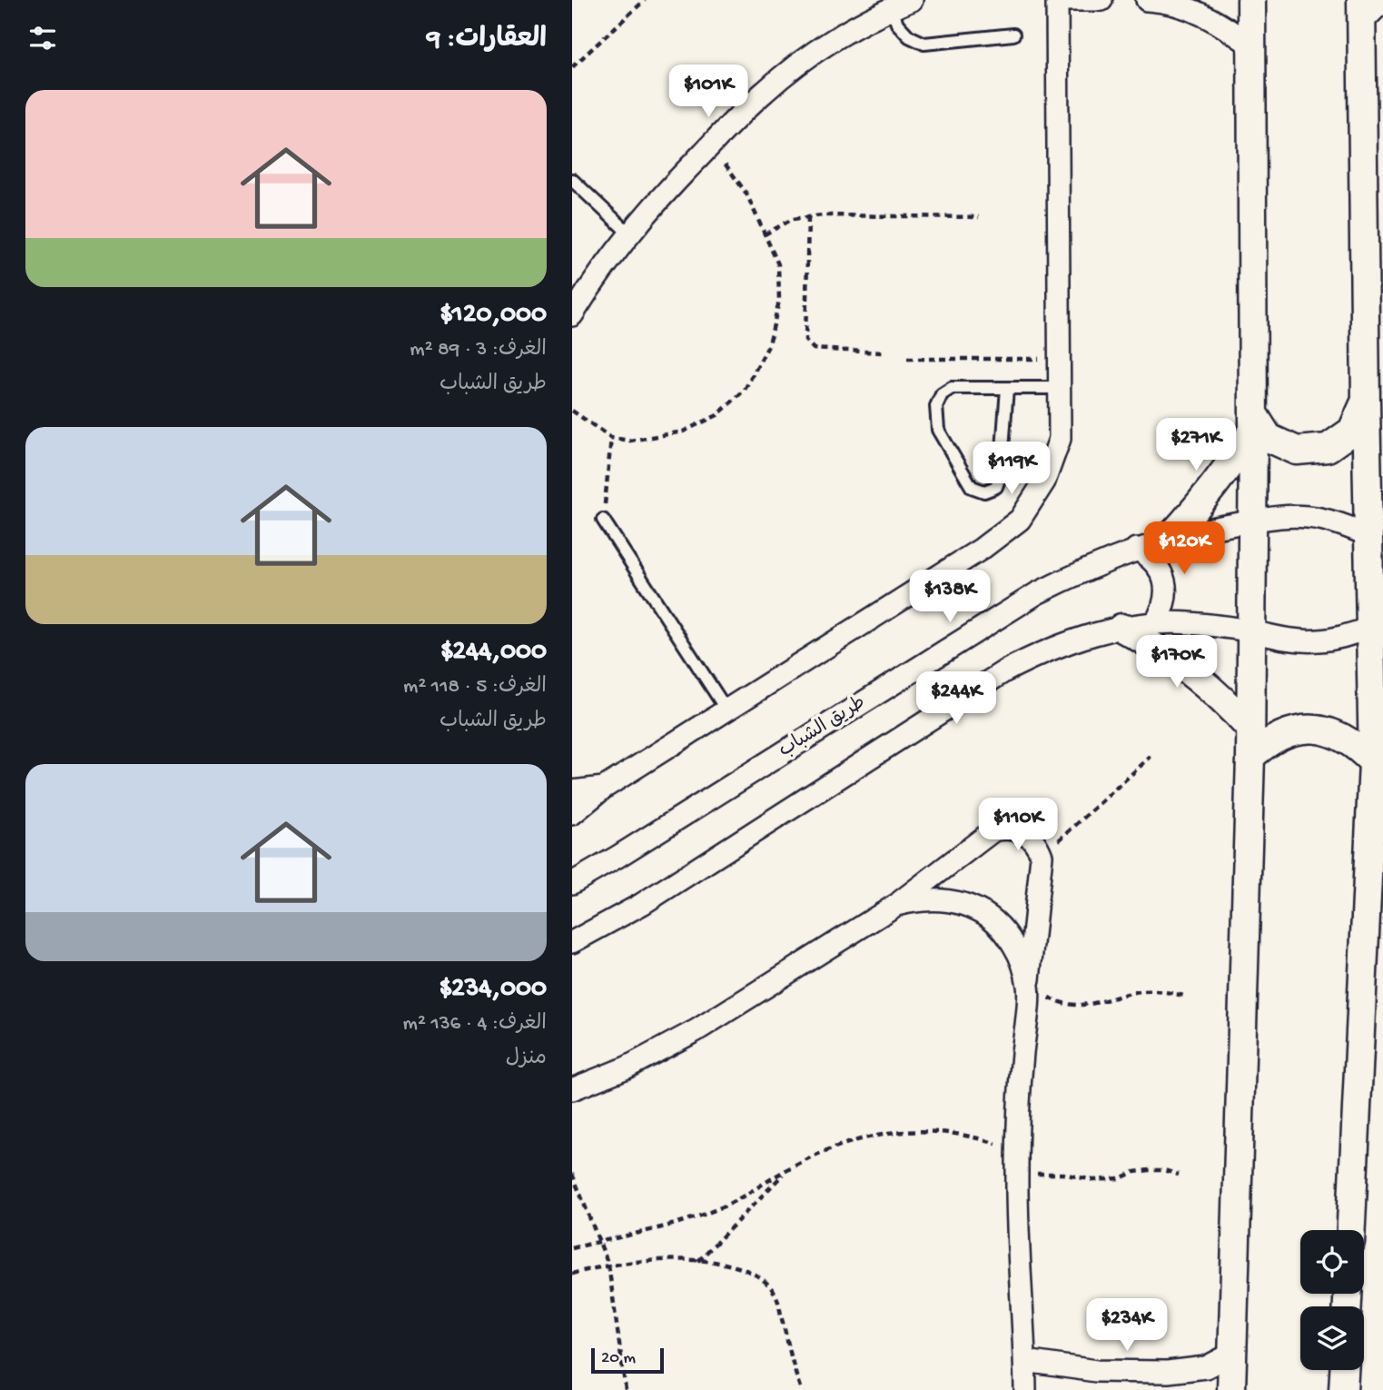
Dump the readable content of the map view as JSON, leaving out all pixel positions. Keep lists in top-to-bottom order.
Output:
{
  "streets": {
    "street": ["طريق الشباب"]
  },
  "scale_bar": "20 m",
  "page": {
    "heading": "العقارات: 9",
    "price": [
      "$101K",
      "$271K",
      "$119K",
      "$120K",
      "$138K",
      "$170K",
      "$244K",
      "$110K",
      "$234K"
    ],
    "list": [
      {
        "name": "$120,000",
        "note": "الغرف: 3 · 89 m² · طريق الشباب"
      },
      {
        "name": "$244,000",
        "note": "الغرف: 5 · 118 m² · طريق الشباب"
      },
      {
        "name": "$234,000",
        "note": "الغرف: 4 · 136 m² · منزل"
      }
    ],
    "scale": "20 m"
  }
}
